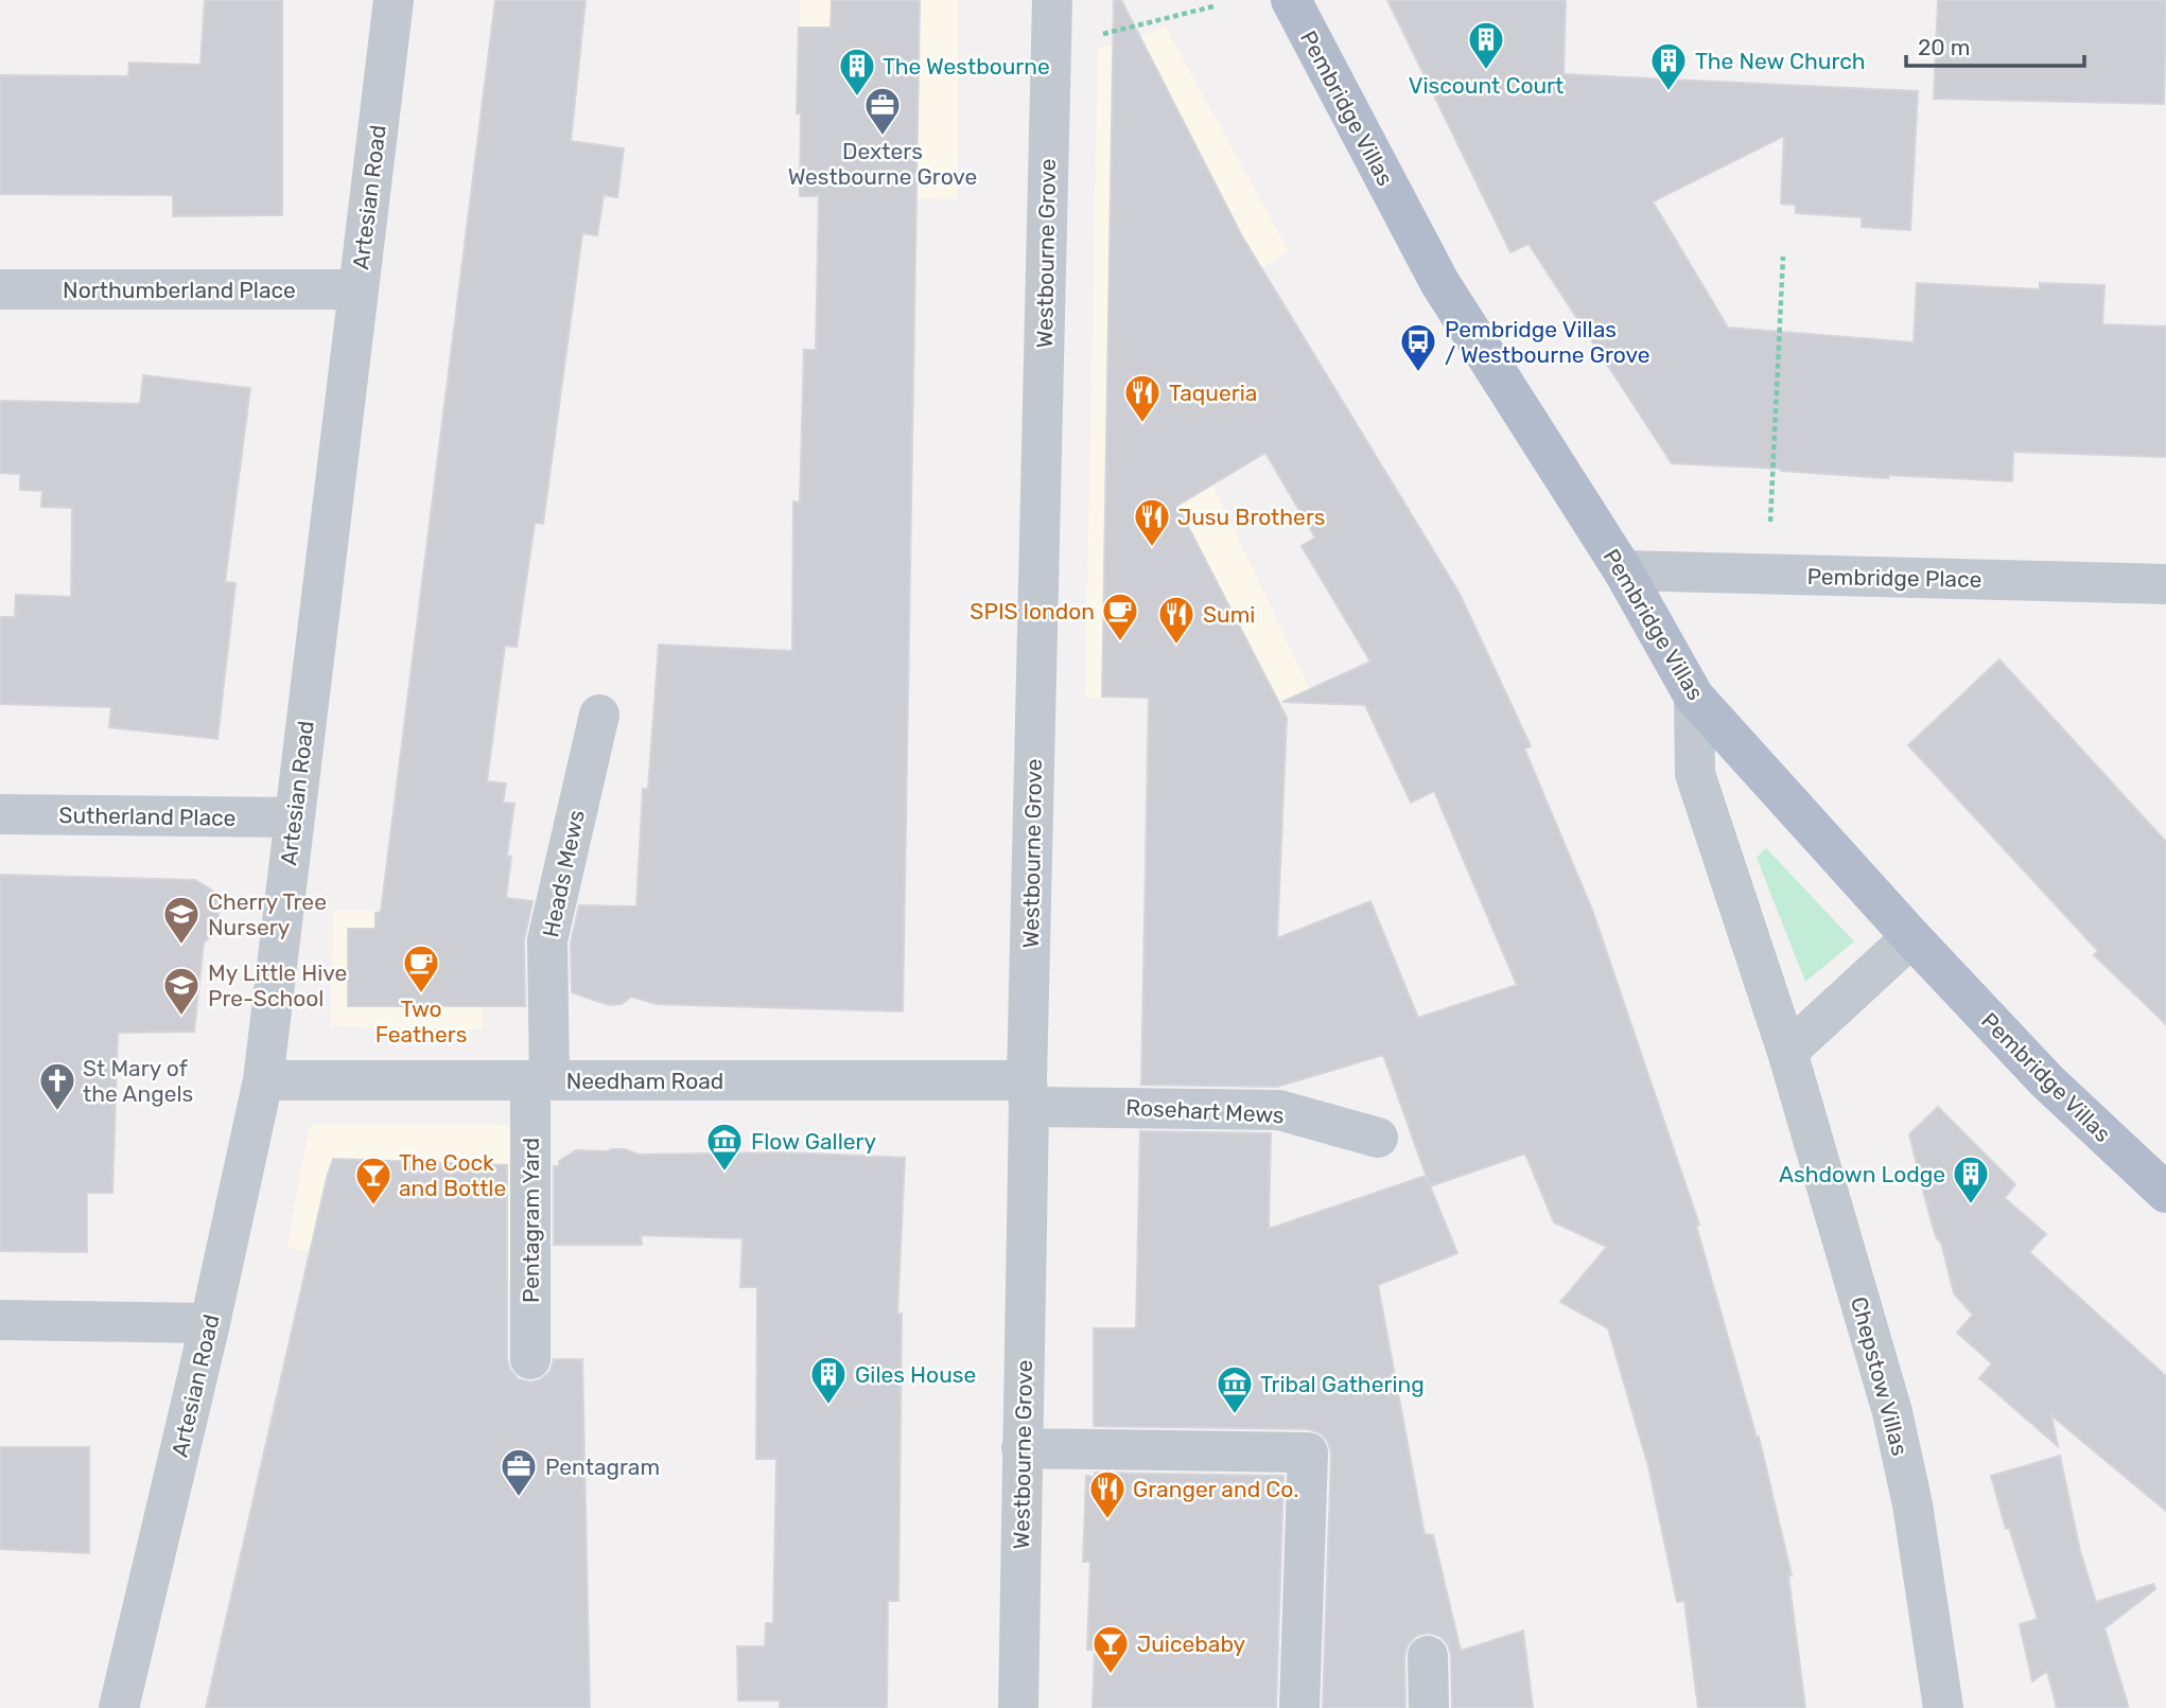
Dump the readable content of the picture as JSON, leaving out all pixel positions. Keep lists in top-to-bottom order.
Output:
{
  "streets": {
    "main road": ["Pembridge Villas"],
    "street": [
      "Artesian Road",
      "Westbourne Grove",
      "Northumberland Place",
      "Pembridge Place",
      "Sutherland Place",
      "Heads Mews",
      "Needham Road",
      "Rosehart Mews",
      "Pentagram Yard",
      "Chepstow Villas"
    ]
  },
  "crossings": [
    ["Pembridge Villas", "Pembridge Place"],
    ["Pembridge Villas", "Chepstow Villas"],
    ["Artesian Road", "Northumberland Place"],
    ["Artesian Road", "Sutherland Place"],
    ["Artesian Road", "Needham Road"],
    ["Westbourne Grove", "Needham Road"],
    ["Westbourne Grove", "Rosehart Mews"],
    ["Heads Mews", "Needham Road"],
    ["Heads Mews", "Pentagram Yard"],
    ["Needham Road", "Rosehart Mews"],
    ["Needham Road", "Pentagram Yard"]
  ],
  "places": {
    "building": [
      "Viscount Court",
      "The New Church",
      "The Westbourne",
      "Ashdown Lodge",
      "Giles House"
    ],
    "office": ["Dexters Westbourne Grove", "Pentagram"],
    "bus stop": ["Pembridge Villas / Westbourne Grove"],
    "restaurant": [
      "Taqueria",
      "Jusu Brothers",
      "Sumi",
      "Granger and Co."
    ],
    "cafe": ["SPIS london", "Two Feathers"],
    "school or university": ["Cherry Tree Nursery", "My Little Hive Pre-School"],
    "church": ["St Mary of the Angels"],
    "museum": ["Flow Gallery", "Tribal Gathering"],
    "bar": ["The Cock and Bottle", "Juicebaby"]
  },
  "scale_bar": "20 m"
}
